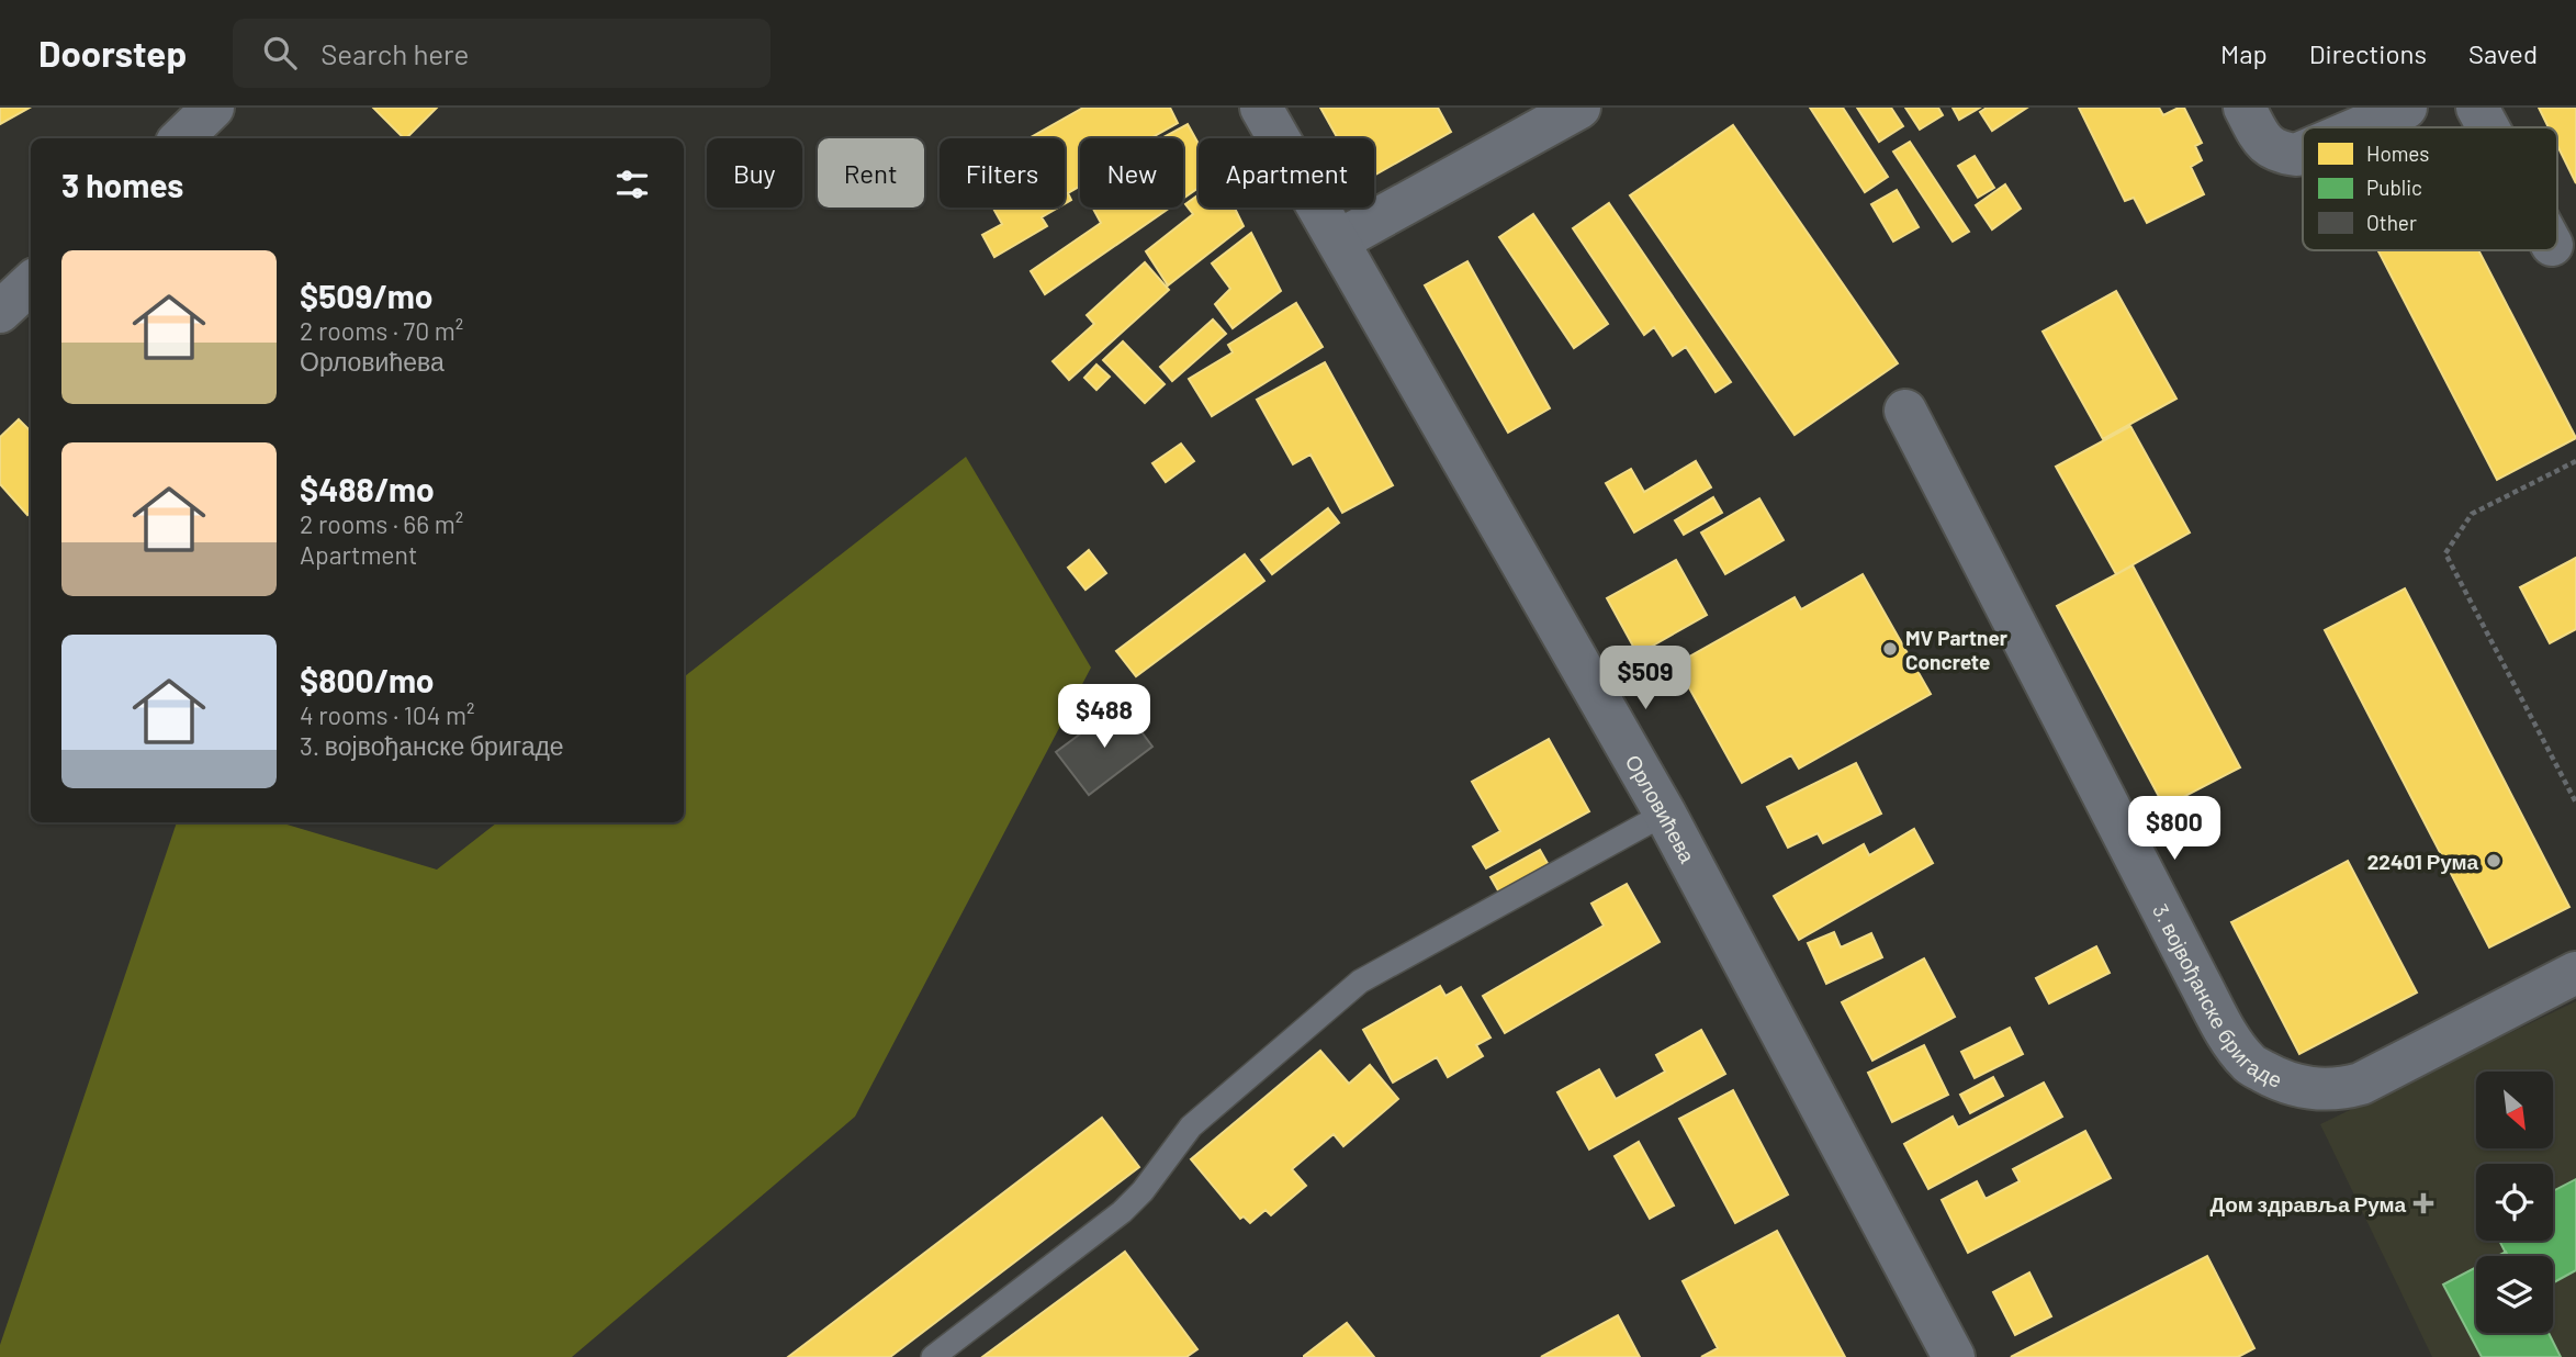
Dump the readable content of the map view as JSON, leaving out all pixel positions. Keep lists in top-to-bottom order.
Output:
{
  "streets": {
    "street": ["Орловићева", "3. војвођанске бригаде"]
  },
  "places": {
    "other": ["MV Partner Concrete", "22401 Рума"],
    "health": ["Дом здравља Рума"]
  },
  "legend": ["Homes", "Public", "Other"],
  "north": "bottom right",
  "page": {
    "header": "Doorstep",
    "search": "Search here",
    "nav": ["Map", "Directions", "Saved"],
    "chip": [
      "Buy",
      "Rent",
      "Filters",
      "New",
      "Apartment"
    ],
    "heading": "3 homes",
    "list": [
      {
        "name": "$509/mo",
        "note": "2 rooms · 70 m² · Орловићева"
      },
      {
        "name": "$488/mo",
        "note": "2 rooms · 66 m² · Apartment"
      },
      {
        "name": "$800/mo",
        "note": "4 rooms · 104 m² · 3. војвођанске бригаде"
      }
    ],
    "price": ["$509", "$488", "$800"]
  }
}
